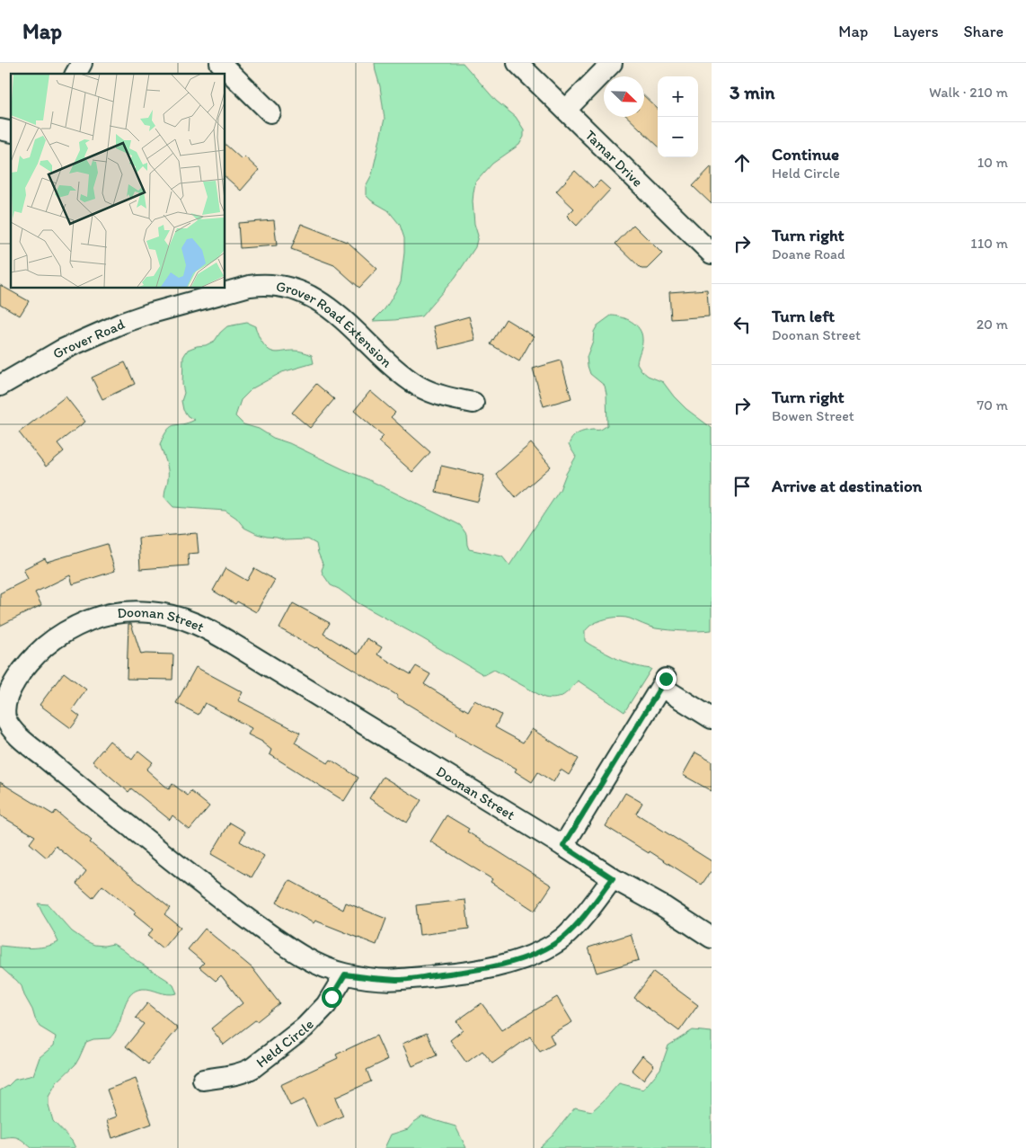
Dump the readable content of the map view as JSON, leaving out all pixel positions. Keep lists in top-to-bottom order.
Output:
{
  "streets": {
    "street": [
      "Tamar Drive",
      "Grover Road Extension",
      "Grover Road",
      "Doonan Street",
      "Held Circle"
    ]
  },
  "crossings": [
    ["Grover Road Extension", "Grover Road"],
    ["Doonan Street", "Held Circle"]
  ],
  "north": "bottom right",
  "page": {
    "header": "Map",
    "nav": ["Map", "Layers", "Share"],
    "heading": ["3 min", "Walk · 210 m"],
    "map_buttons": ["+", "−"],
    "list": [
      ["Continue", "Held Circle", "10 m"],
      ["Turn right", "Doane Road", "110 m"],
      ["Turn left", "Doonan Street", "20 m"],
      ["Turn right", "Bowen Street", "70 m"],
      "Arrive at destination"
    ]
  }
}
